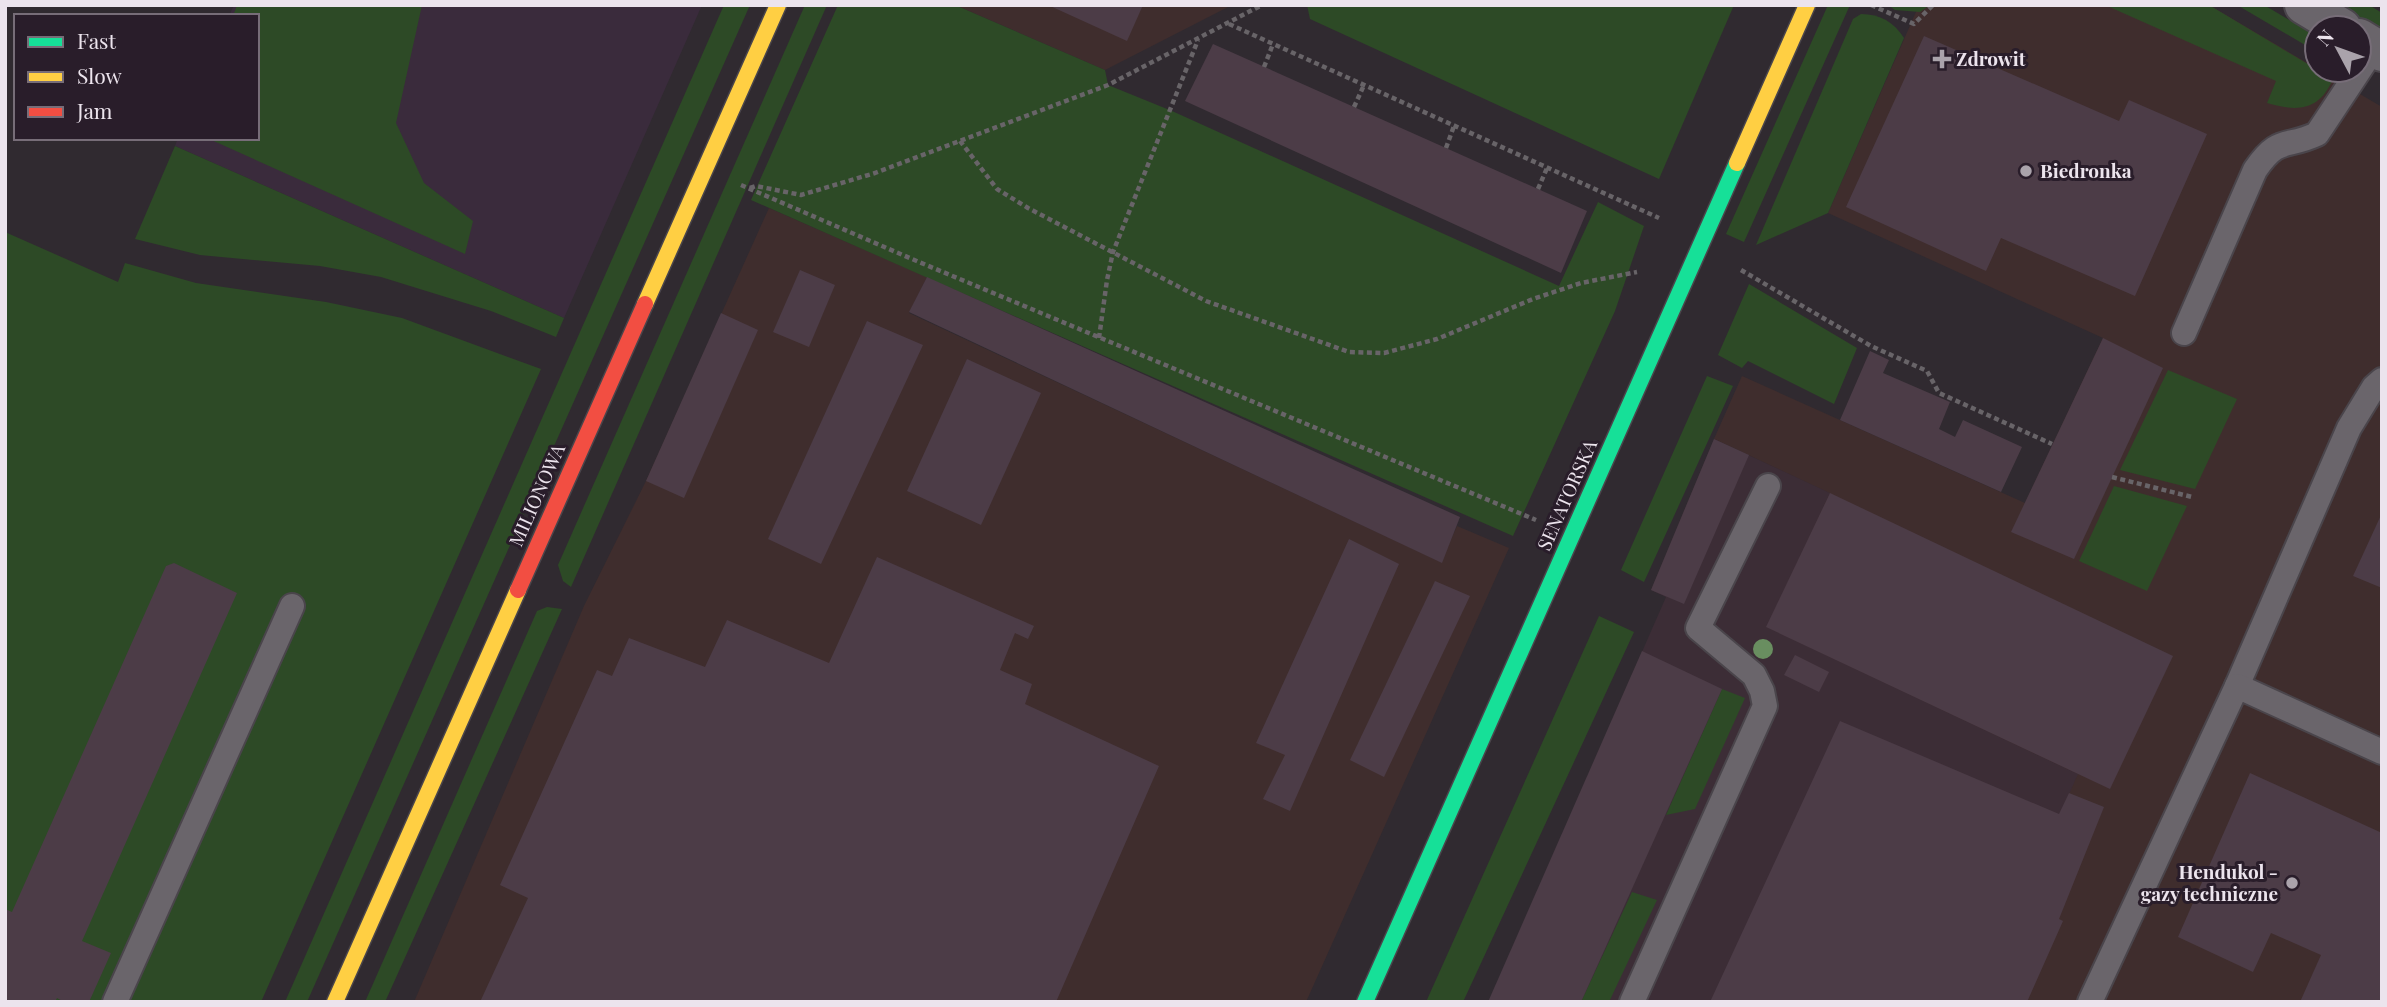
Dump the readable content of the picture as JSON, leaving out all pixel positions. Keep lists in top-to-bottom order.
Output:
{
  "streets": {
    "street": ["MILIONOWA", "SENATORSKA"]
  },
  "places": {
    "health": ["Zdrowit"],
    "other": ["Biedronka", "Hendukol - gazy techniczne"]
  },
  "legend": ["Fast", "Slow", "Jam"],
  "north": "top left"
}
